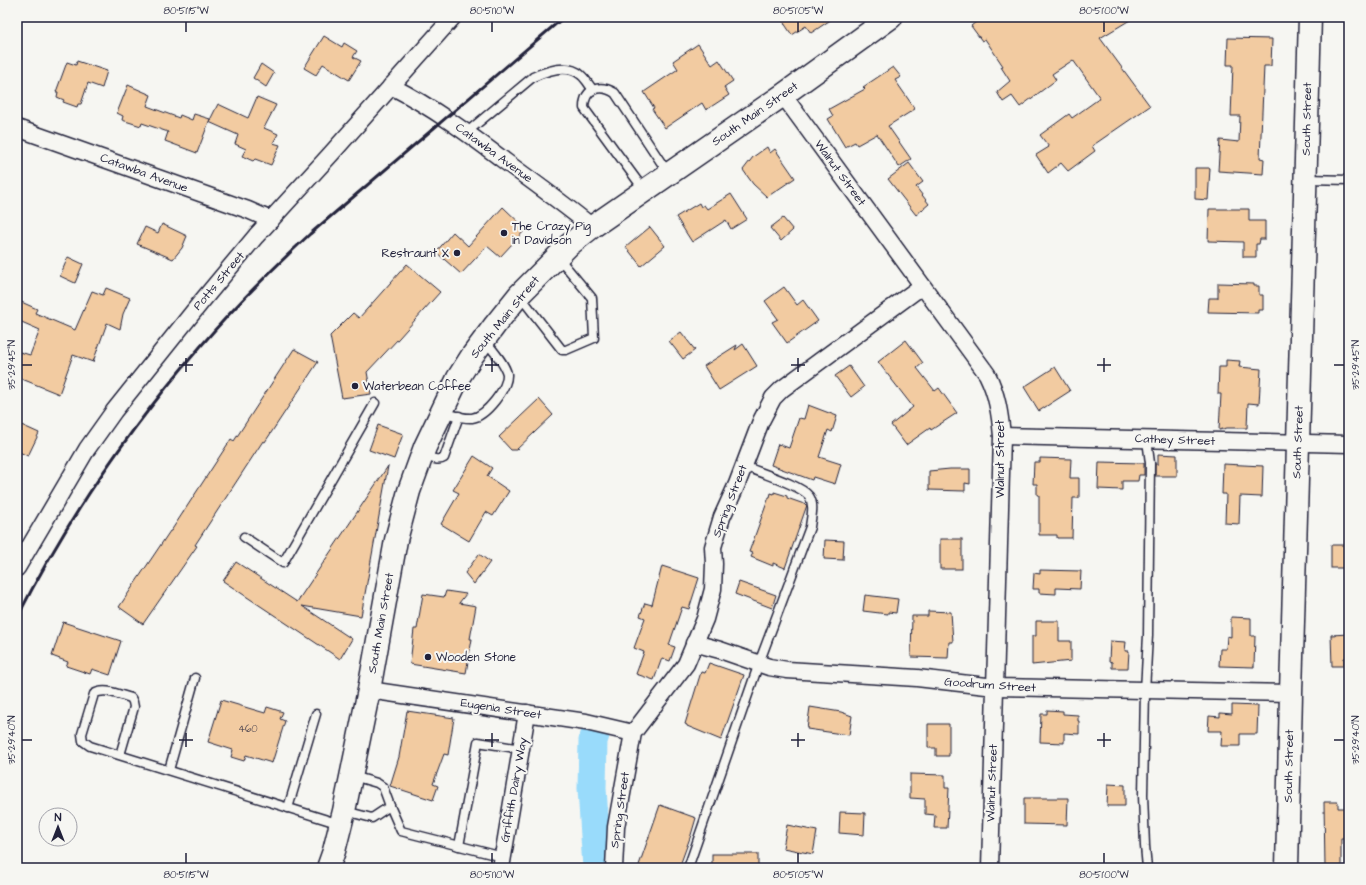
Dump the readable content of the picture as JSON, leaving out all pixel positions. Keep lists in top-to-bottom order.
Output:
{
  "streets": {
    "main road": ["South Main Street", "South Street"],
    "street": [
      "Catawba Avenue",
      "Walnut Street",
      "Potts Street",
      "Cathey Street",
      "Spring Street",
      "Goodrum Street",
      "Eugenia Street",
      "Griffith Dairy Way"
    ]
  },
  "crossings": [
    ["South Main Street", "Catawba Avenue"],
    ["South Main Street", "Walnut Street"],
    ["South Main Street", "Eugenia Street"],
    ["South Street", "Cathey Street"],
    ["South Street", "Goodrum Street"],
    ["Catawba Avenue", "Potts Street"],
    ["Walnut Street", "Cathey Street"],
    ["Walnut Street", "Spring Street"],
    ["Walnut Street", "Goodrum Street"],
    ["Spring Street", "Goodrum Street"],
    ["Spring Street", "Eugenia Street"],
    ["Eugenia Street", "Griffith Dairy Way"]
  ],
  "places": [
    "The Crazy Pig in Davidson",
    "Restraunt X",
    "Waterbean Coffee",
    "Wooden Stone"
  ],
  "house_numbers": ["460"],
  "north": "top",
  "coordinates": [
    "80°51'15\"W",
    "80°51'10\"W",
    "80°51'05\"W",
    "80°51'00\"W",
    "35°29'45\"N",
    "35°29'40\"N"
  ]
}
